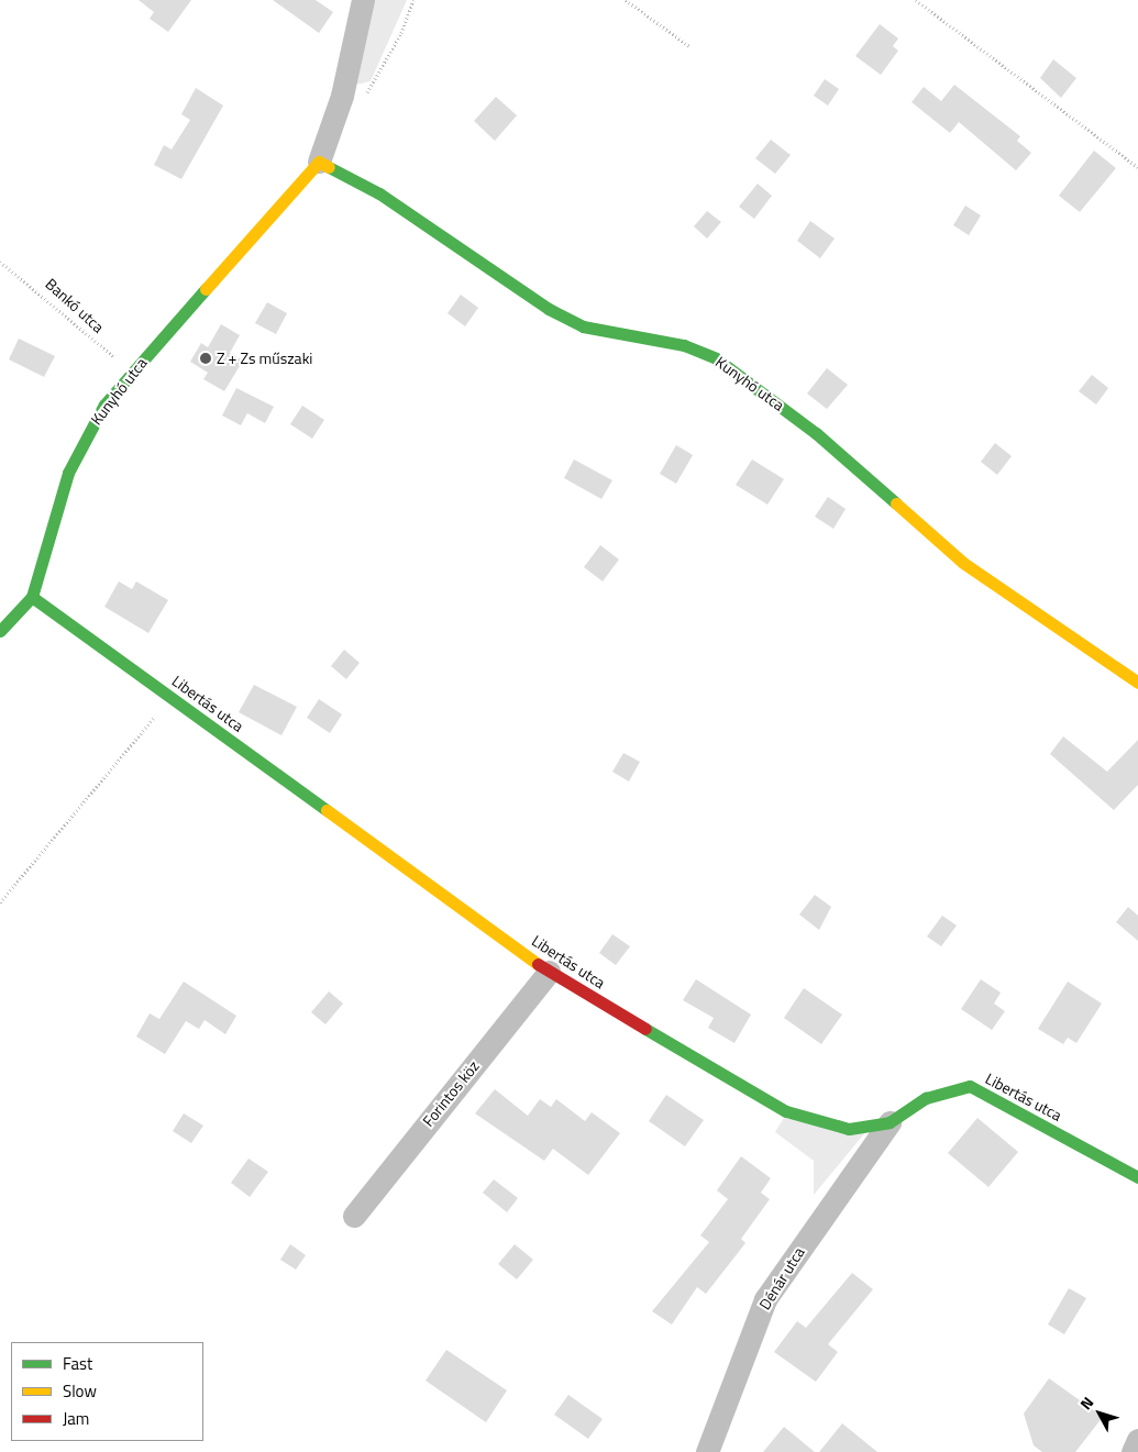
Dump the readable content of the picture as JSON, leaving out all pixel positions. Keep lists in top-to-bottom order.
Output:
{
  "streets": {
    "street": [
      "Kunyhó utca",
      "Libertás utca",
      "Forintos köz",
      "Dénár utca"
    ],
    "path": ["Bankó utca"]
  },
  "crossings": [
    ["Bankó utca", "Kunyhó utca"],
    ["Kunyhó utca", "Libertás utca"],
    ["Libertás utca", "Forintos köz"],
    ["Libertás utca", "Dénár utca"]
  ],
  "places": ["Z + Zs műszaki"],
  "legend": ["Fast", "Slow", "Jam"],
  "north": "top left"
}
